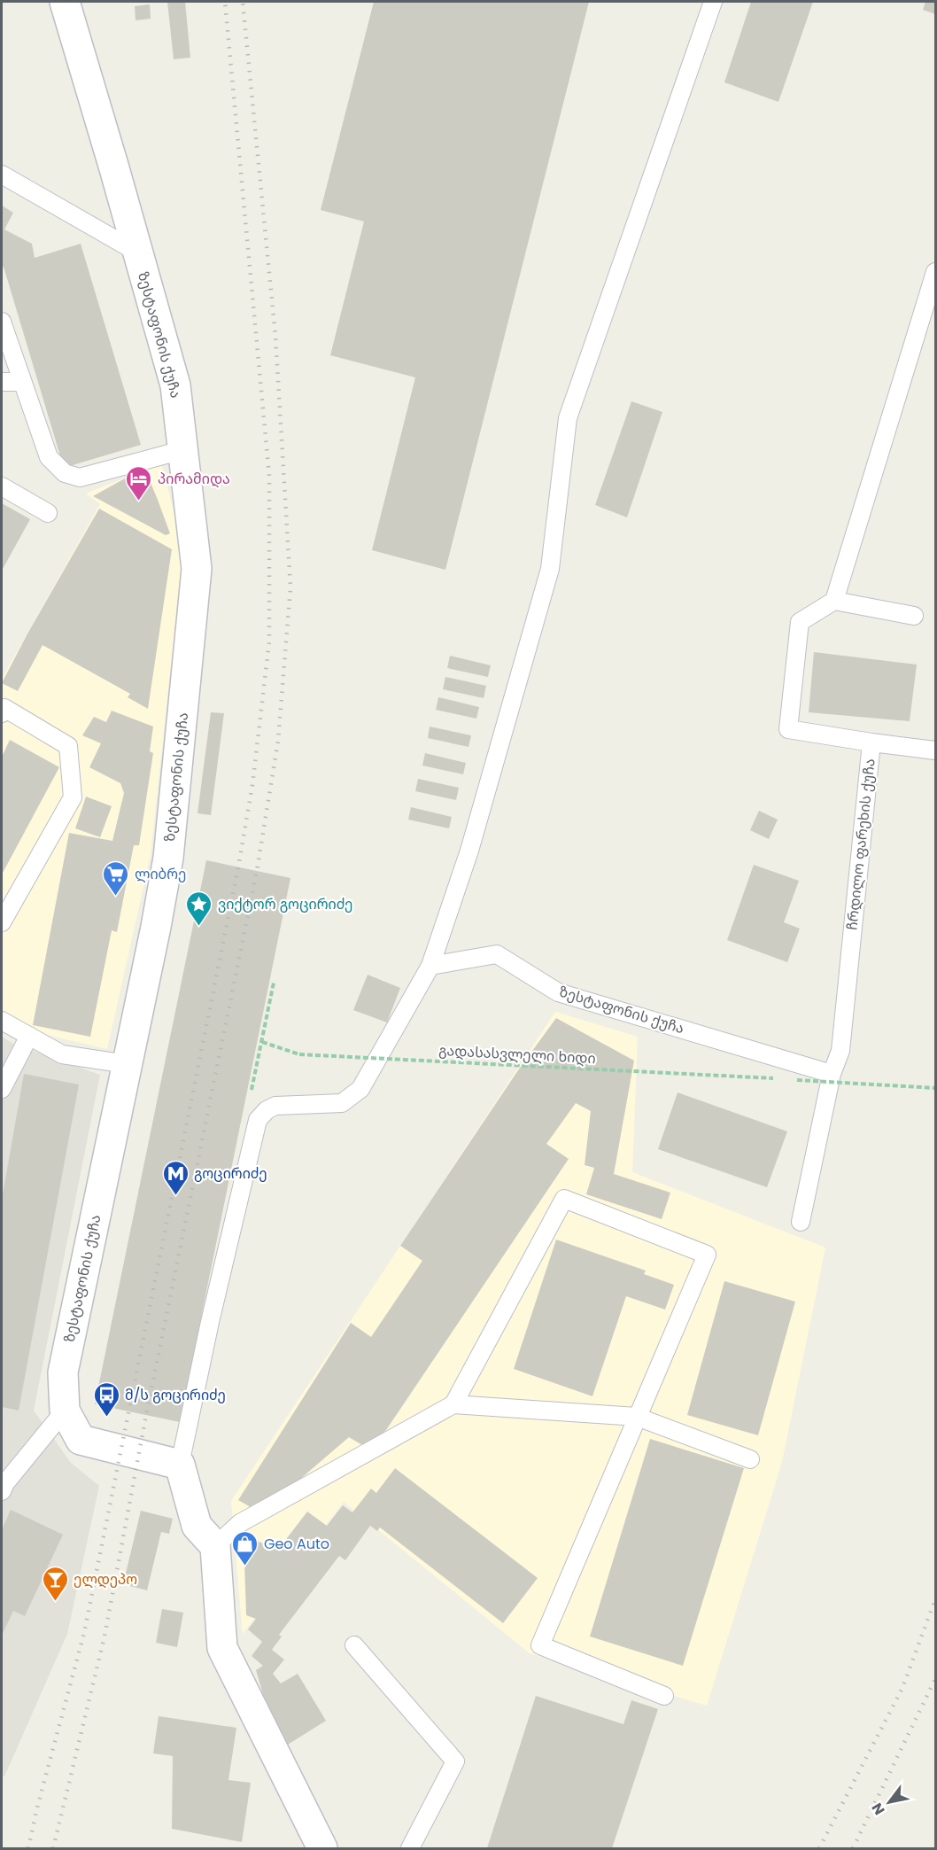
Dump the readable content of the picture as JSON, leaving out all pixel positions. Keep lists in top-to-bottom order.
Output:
{
  "streets": {
    "street": ["ზესტაფონის ქუჩა"],
    "lane": ["ჩრდილო ფარეხის ქუჩა"],
    "path": ["გადასასვლელი ხიდი"]
  },
  "crossings": [
    ["ზესტაფონის ქუჩა", "ჩრდილო ფარეხის ქუჩა"]
  ],
  "places": {
    "hotel": ["პირამიდა"],
    "supermarket": ["ლიბრე"],
    "place": ["ვიქტორ გოცირიძე"],
    "metro station": ["გოცირიძე"],
    "bus stop": ["მ/ს გოცირიძე"],
    "shop": ["Geo Auto"],
    "bar": ["ელდეპო"]
  },
  "north": "bottom left"
}
